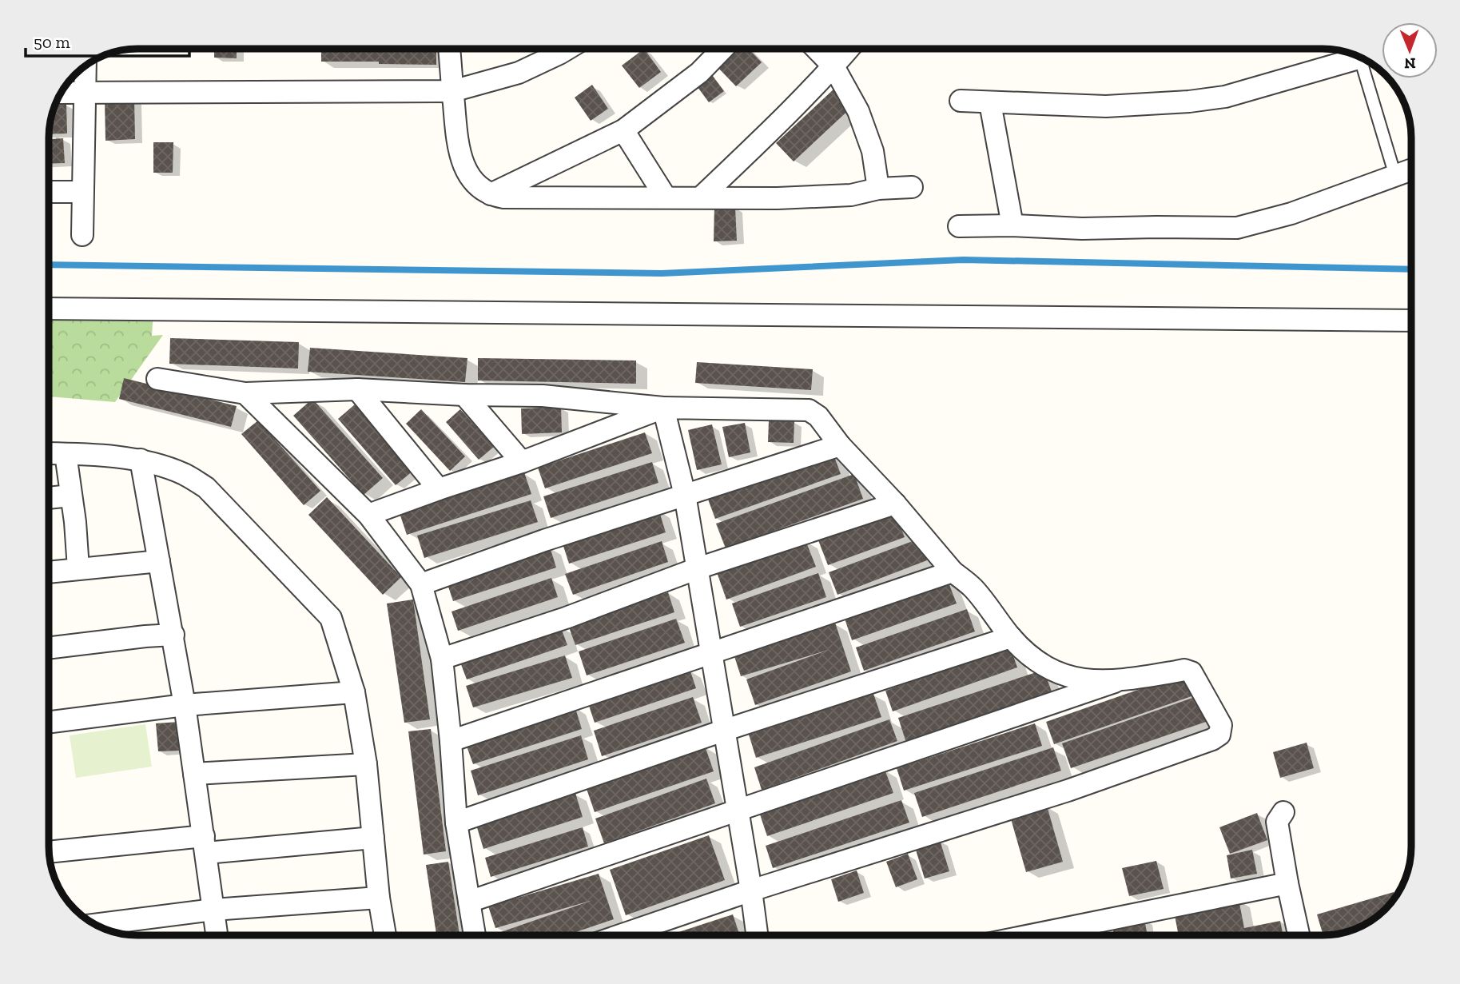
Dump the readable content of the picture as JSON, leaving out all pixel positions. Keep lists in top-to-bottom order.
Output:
{
  "scale_bar": "50 m",
  "north": "bottom"
}
